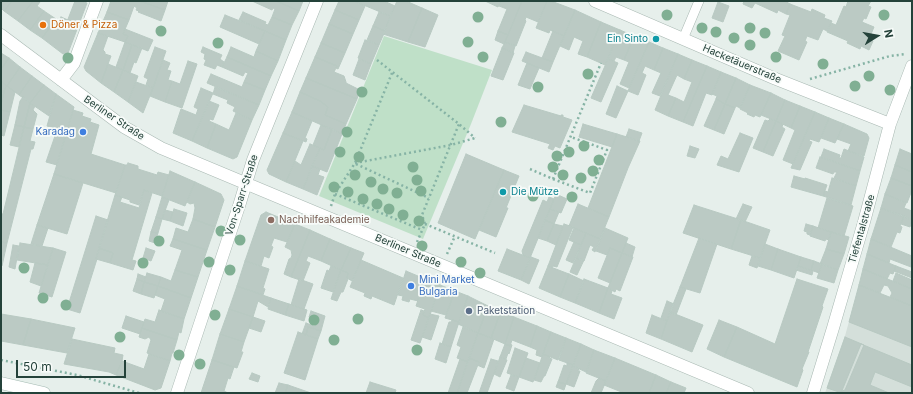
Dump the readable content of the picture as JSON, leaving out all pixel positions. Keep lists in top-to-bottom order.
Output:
{
  "streets": {
    "street": [
      "Hacketäuerstraße",
      "Berliner Straße",
      "Von-Sparr-Straße",
      "Tiefentalstraße"
    ]
  },
  "crossings": [
    ["Hacketäuerstraße", "Tiefentalstraße"],
    ["Berliner Straße", "Von-Sparr-Straße"]
  ],
  "places": [
    "Döner & Pizza",
    "Ein Sinto",
    "Karadag",
    "Die Mütze",
    "Nachhilfeakademie",
    "Mini Market Bulgaria",
    "Paketstation"
  ],
  "scale_bar": "50 m",
  "north": "right"
}
